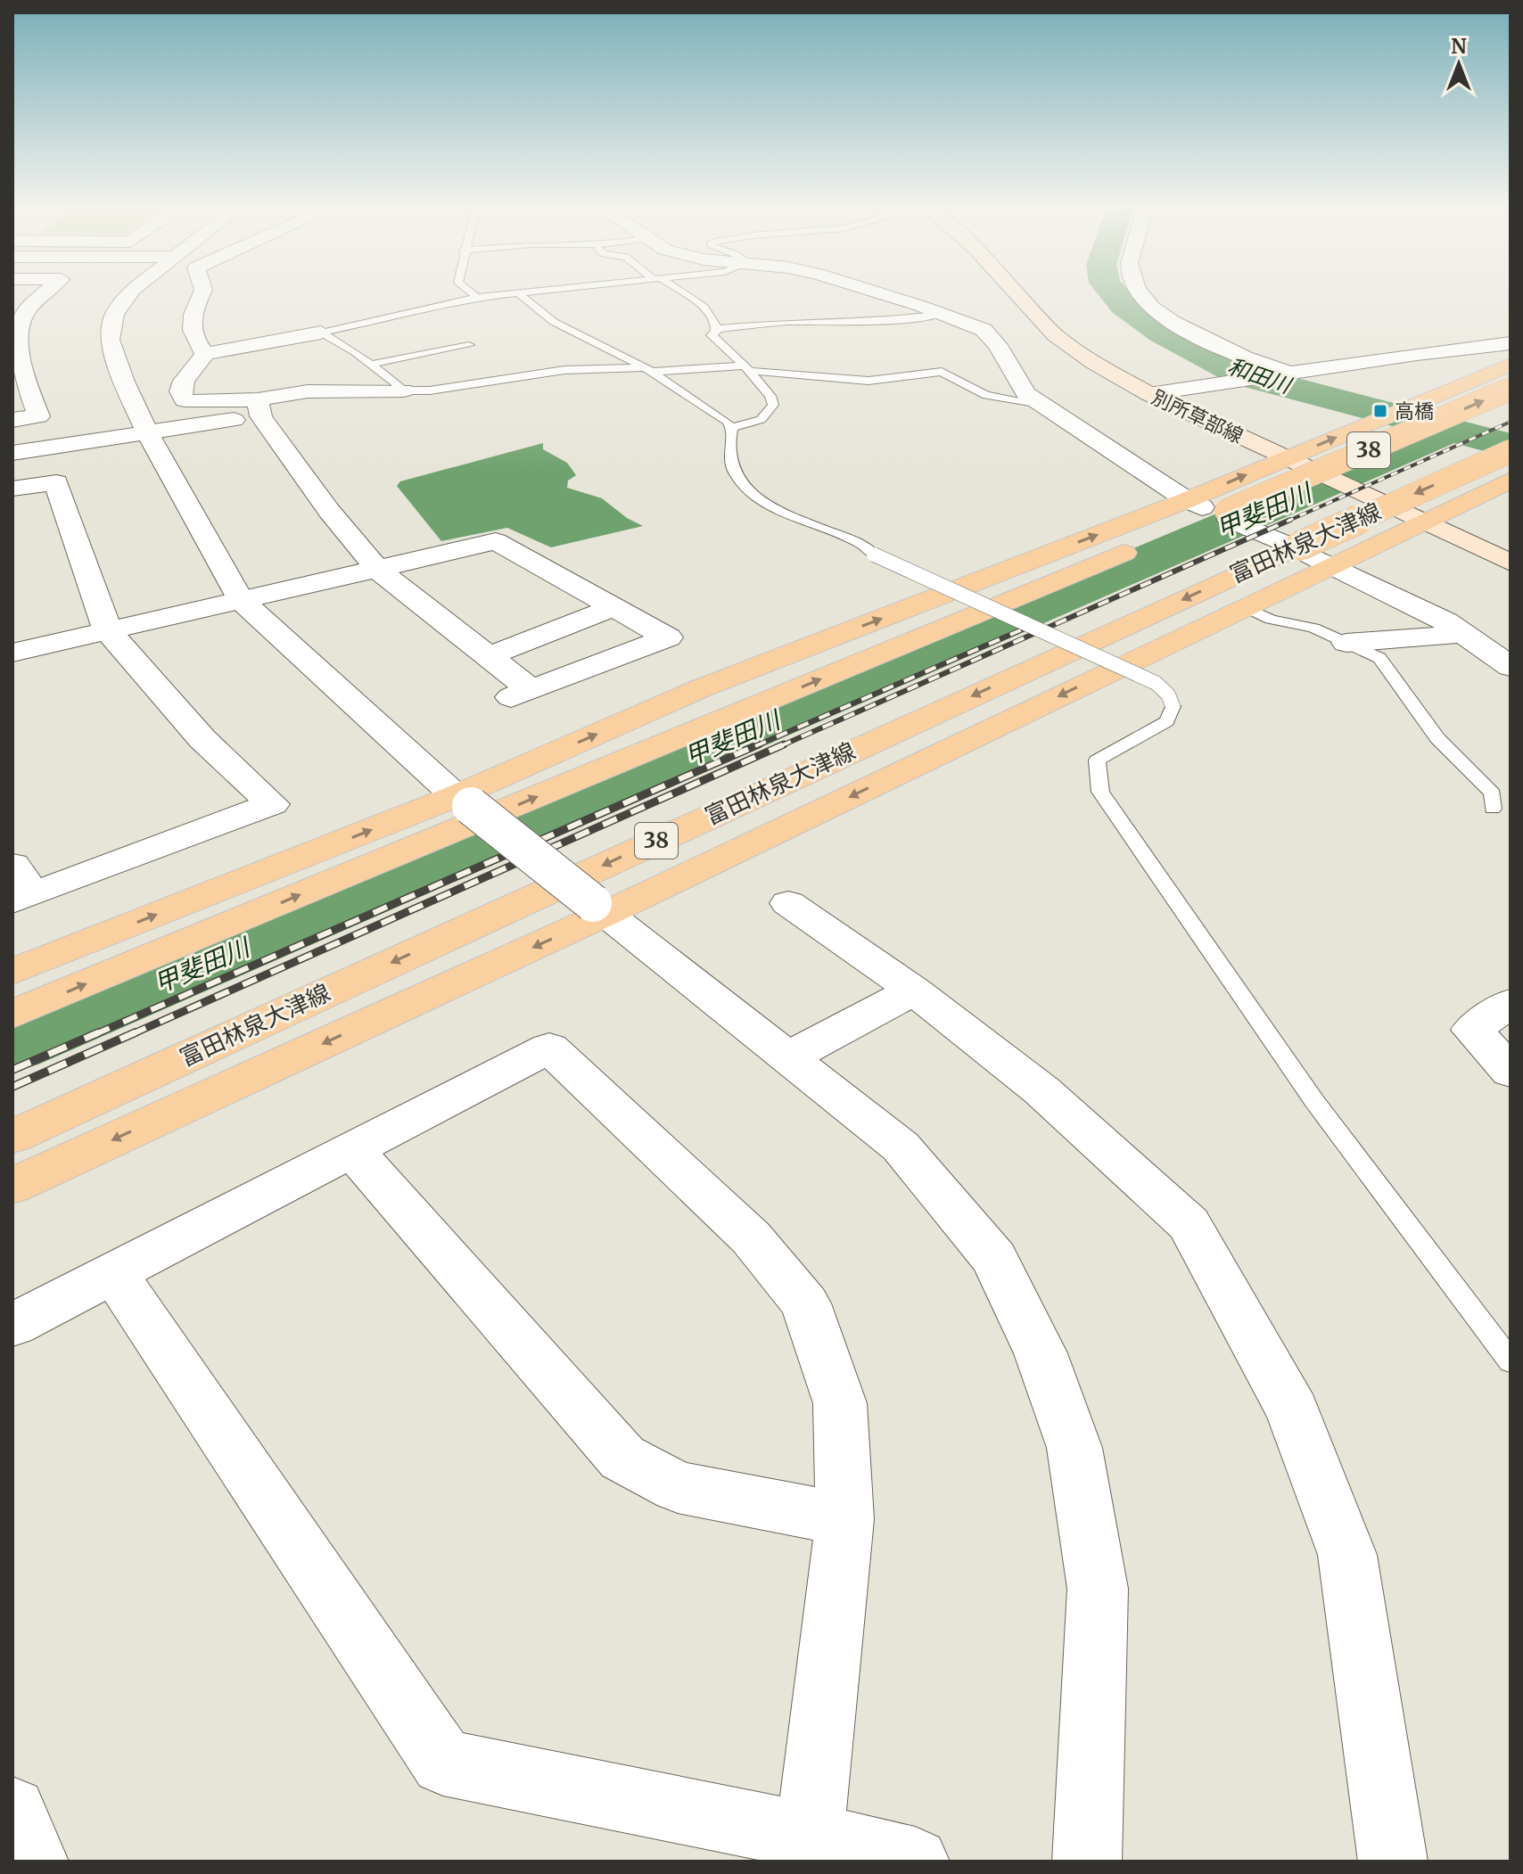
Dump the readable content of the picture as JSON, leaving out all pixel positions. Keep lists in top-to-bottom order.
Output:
{
  "streets": {
    "main road": ["別所草部線", "38", "富田林泉大津線"]
  },
  "water": ["和田川", "甲斐田川"],
  "places": {
    "transit": ["高橋"]
  },
  "north": "top"
}
